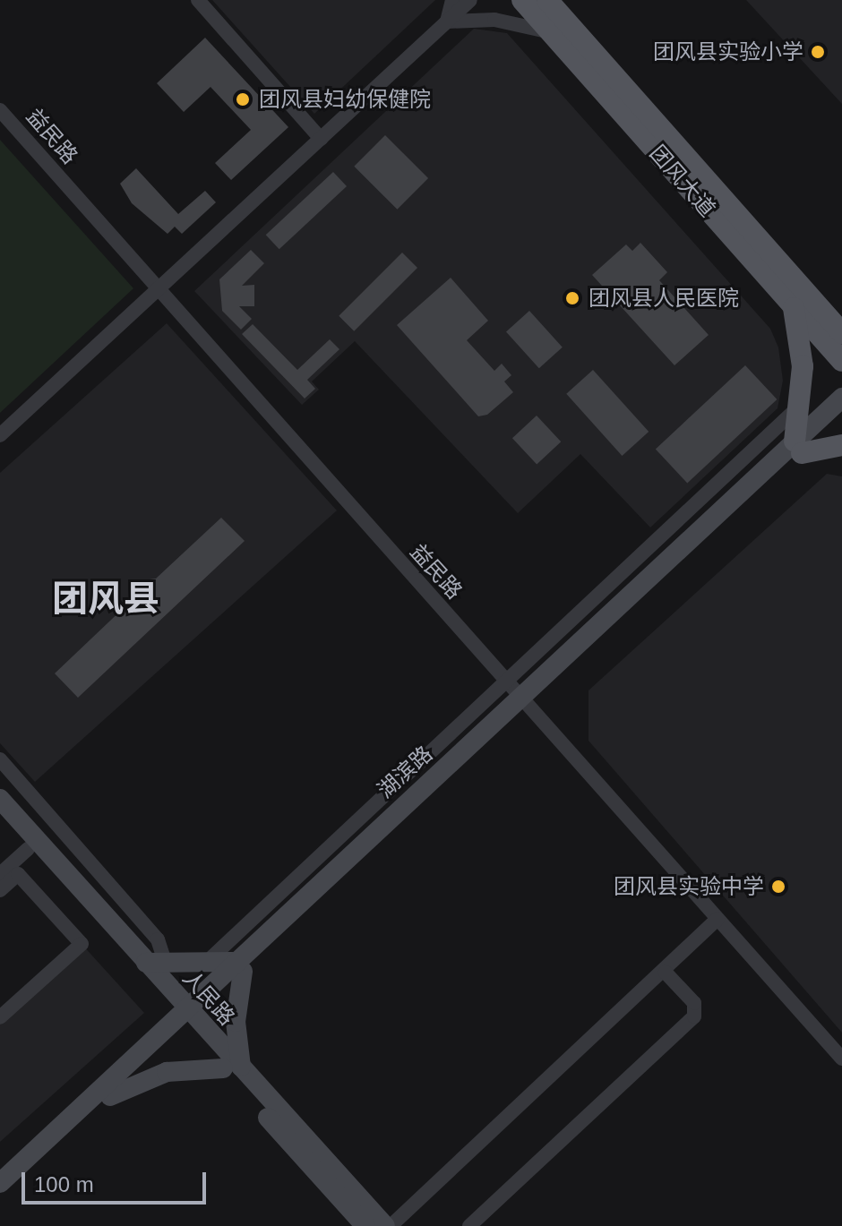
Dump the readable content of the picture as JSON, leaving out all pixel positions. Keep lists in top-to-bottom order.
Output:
{
  "streets": {
    "main road": ["团风大道", "湖滨路", "人民路"],
    "street": ["益民路"]
  },
  "crossings": [
    ["益民路", "湖滨路"],
    ["湖滨路", "人民路"]
  ],
  "districts": ["团风县"],
  "places": [
    "团风县实验小学",
    "团风县妇幼保健院",
    "团风县人民医院",
    "团风县实验中学"
  ],
  "scale_bar": "100 m"
}
